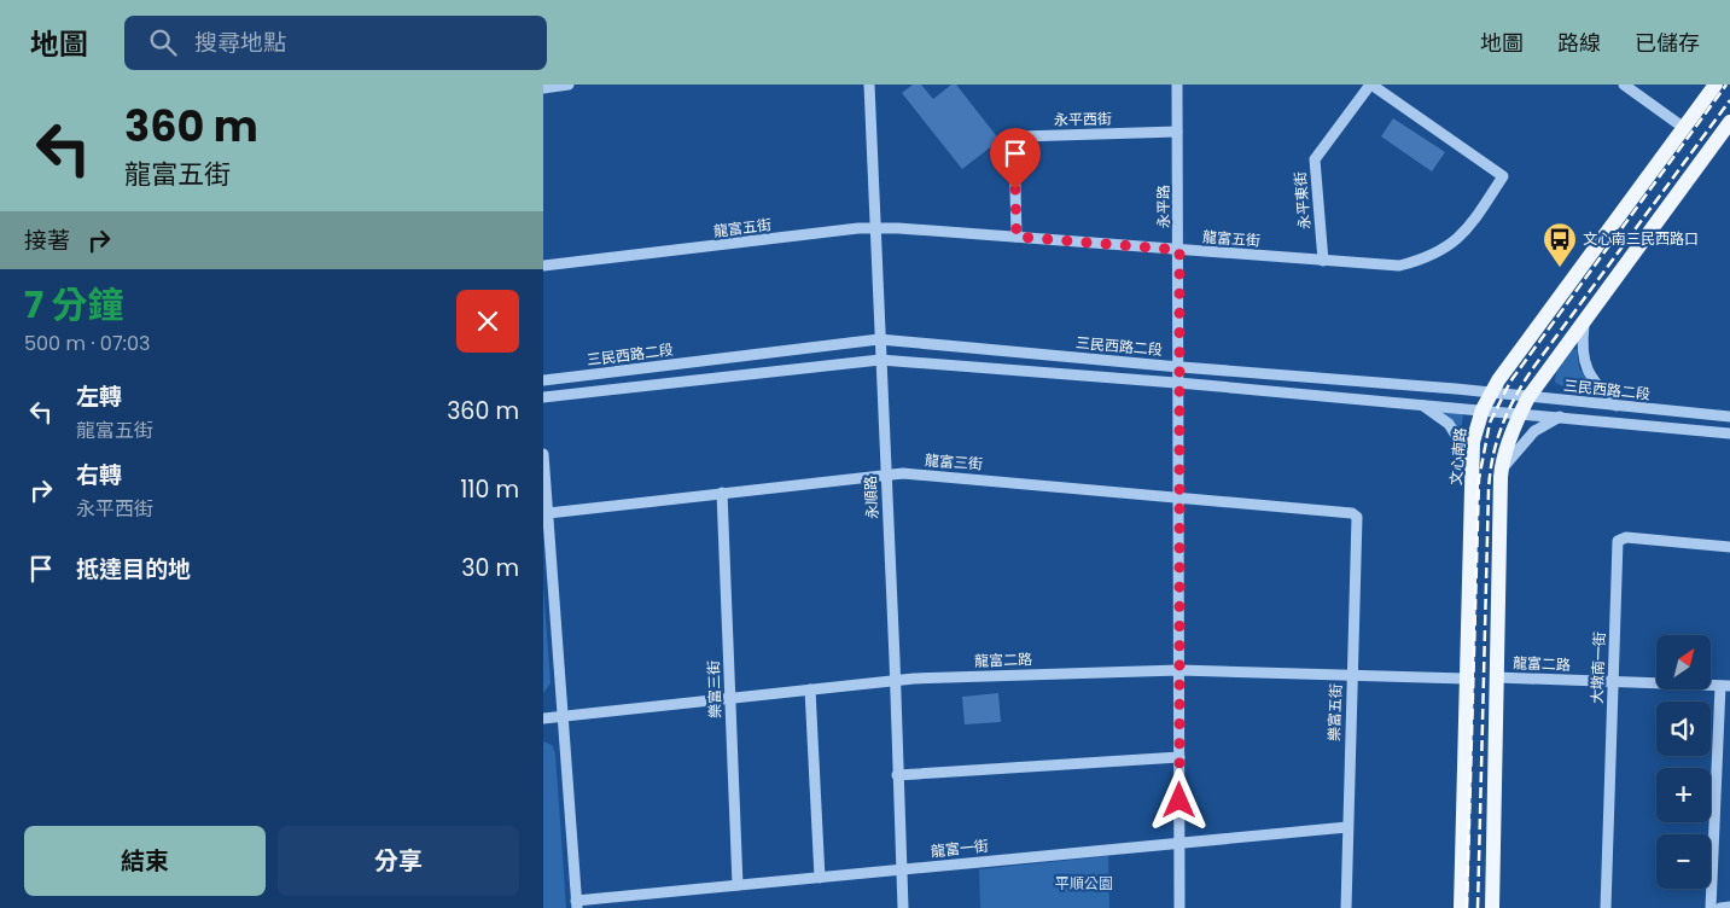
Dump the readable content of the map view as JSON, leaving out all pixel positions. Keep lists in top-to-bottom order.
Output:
{
  "streets": {
    "main road": ["文心南路"],
    "street": [
      "永平西街",
      "永平東街",
      "永平路",
      "龍富五街",
      "三民西路二段",
      "龍富三街",
      "永順路",
      "龍富二路",
      "大墩南一街",
      "樂富三街",
      "樂富五街",
      "龍富一街"
    ]
  },
  "crossings": [
    ["永平西街", "永平路"],
    ["永平西街", "龍富五街"],
    ["永平東街", "龍富五街"],
    ["永平路", "龍富五街"],
    ["永平路", "三民西路二段"],
    ["永平路", "龍富三街"],
    ["永平路", "龍富二路"],
    ["永平路", "龍富一街"],
    ["龍富五街", "永順路"],
    ["三民西路二段", "文心南路"],
    ["三民西路二段", "永順路"],
    ["文心南路", "龍富二路"],
    ["龍富三街", "永順路"],
    ["龍富三街", "樂富三街"],
    ["龍富三街", "樂富五街"],
    ["永順路", "龍富二路"],
    ["永順路", "龍富一街"],
    ["龍富二路", "大墩南一街"],
    ["龍富二路", "樂富三街"],
    ["龍富二路", "樂富五街"],
    ["樂富三街", "龍富一街"],
    ["樂富五街", "龍富一街"]
  ],
  "parks": ["平順公園"],
  "places": {
    "bus stop": ["文心南三民西路口"]
  },
  "north": "top right",
  "page": {
    "header": "地圖",
    "search": "搜尋地點",
    "nav": ["地圖", "路線", "已儲存"],
    "turn": ["360 m", "龍富五街"],
    "then": "接著",
    "heading": ["7 分鐘", "500 m · 07:03"],
    "list": [
      {
        "name": "左轉",
        "note": "龍富五街",
        "value": "360 m"
      },
      {
        "name": "右轉",
        "note": "永平西街",
        "value": "110 m"
      },
      {
        "name": "抵達目的地",
        "value": "30 m"
      }
    ],
    "map_buttons": ["+", "−"],
    "buttons": ["結束", "分享"]
  }
}
